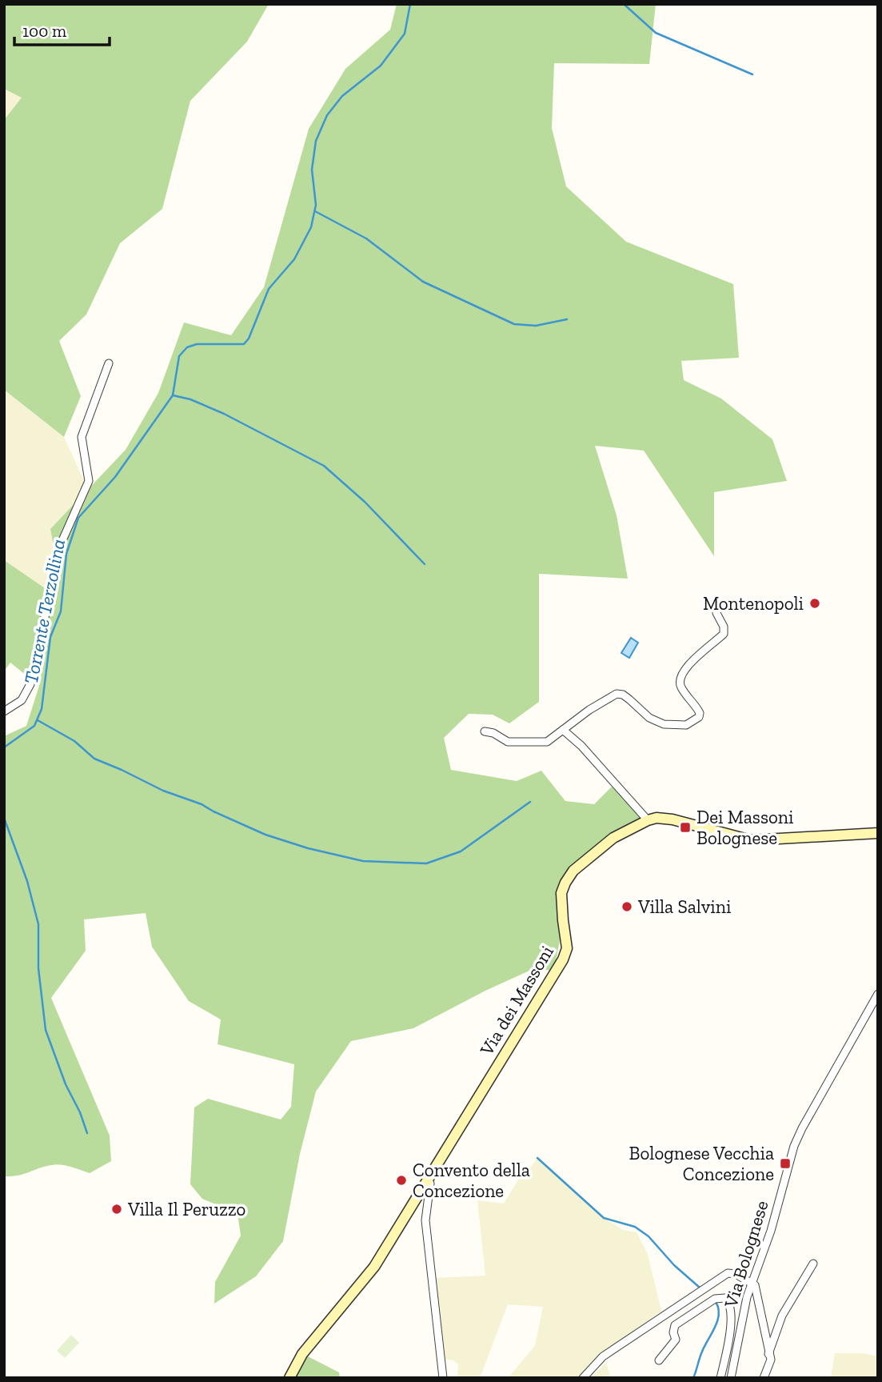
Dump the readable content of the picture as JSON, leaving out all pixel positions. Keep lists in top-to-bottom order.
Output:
{
  "streets": {
    "street": ["Via dei Massoni", "Via Bolognese"]
  },
  "water": ["Torrente Terzollina"],
  "places": {
    "other": [
      "Montenopoli",
      "Villa Salvini",
      "Convento della Concezione",
      "Villa Il Peruzzo"
    ],
    "transit": ["Dei Massoni Bolognese", "Bolognese Vecchia Concezione"]
  },
  "scale_bar": "100 m"
}
